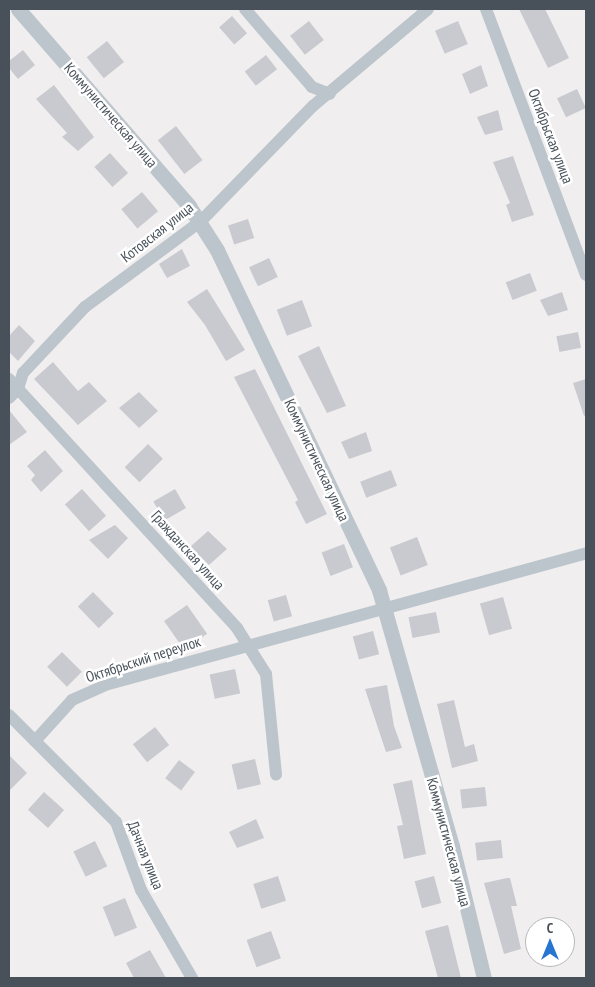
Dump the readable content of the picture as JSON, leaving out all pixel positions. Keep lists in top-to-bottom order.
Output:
{
  "streets": {
    "street": [
      "Коммунистическая улица",
      "Октябрьская улица",
      "Котовская улица",
      "Гражданская улица",
      "Октябрьский переулок",
      "Дачная улица"
    ]
  },
  "crossings": [
    ["Коммунистическая улица", "Котовская улица"],
    ["Коммунистическая улица", "Октябрьский переулок"],
    ["Котовская улица", "Гражданская улица"],
    ["Гражданская улица", "Октябрьский переулок"],
    ["Октябрьский переулок", "Дачная улица"]
  ],
  "north": "top"
}
